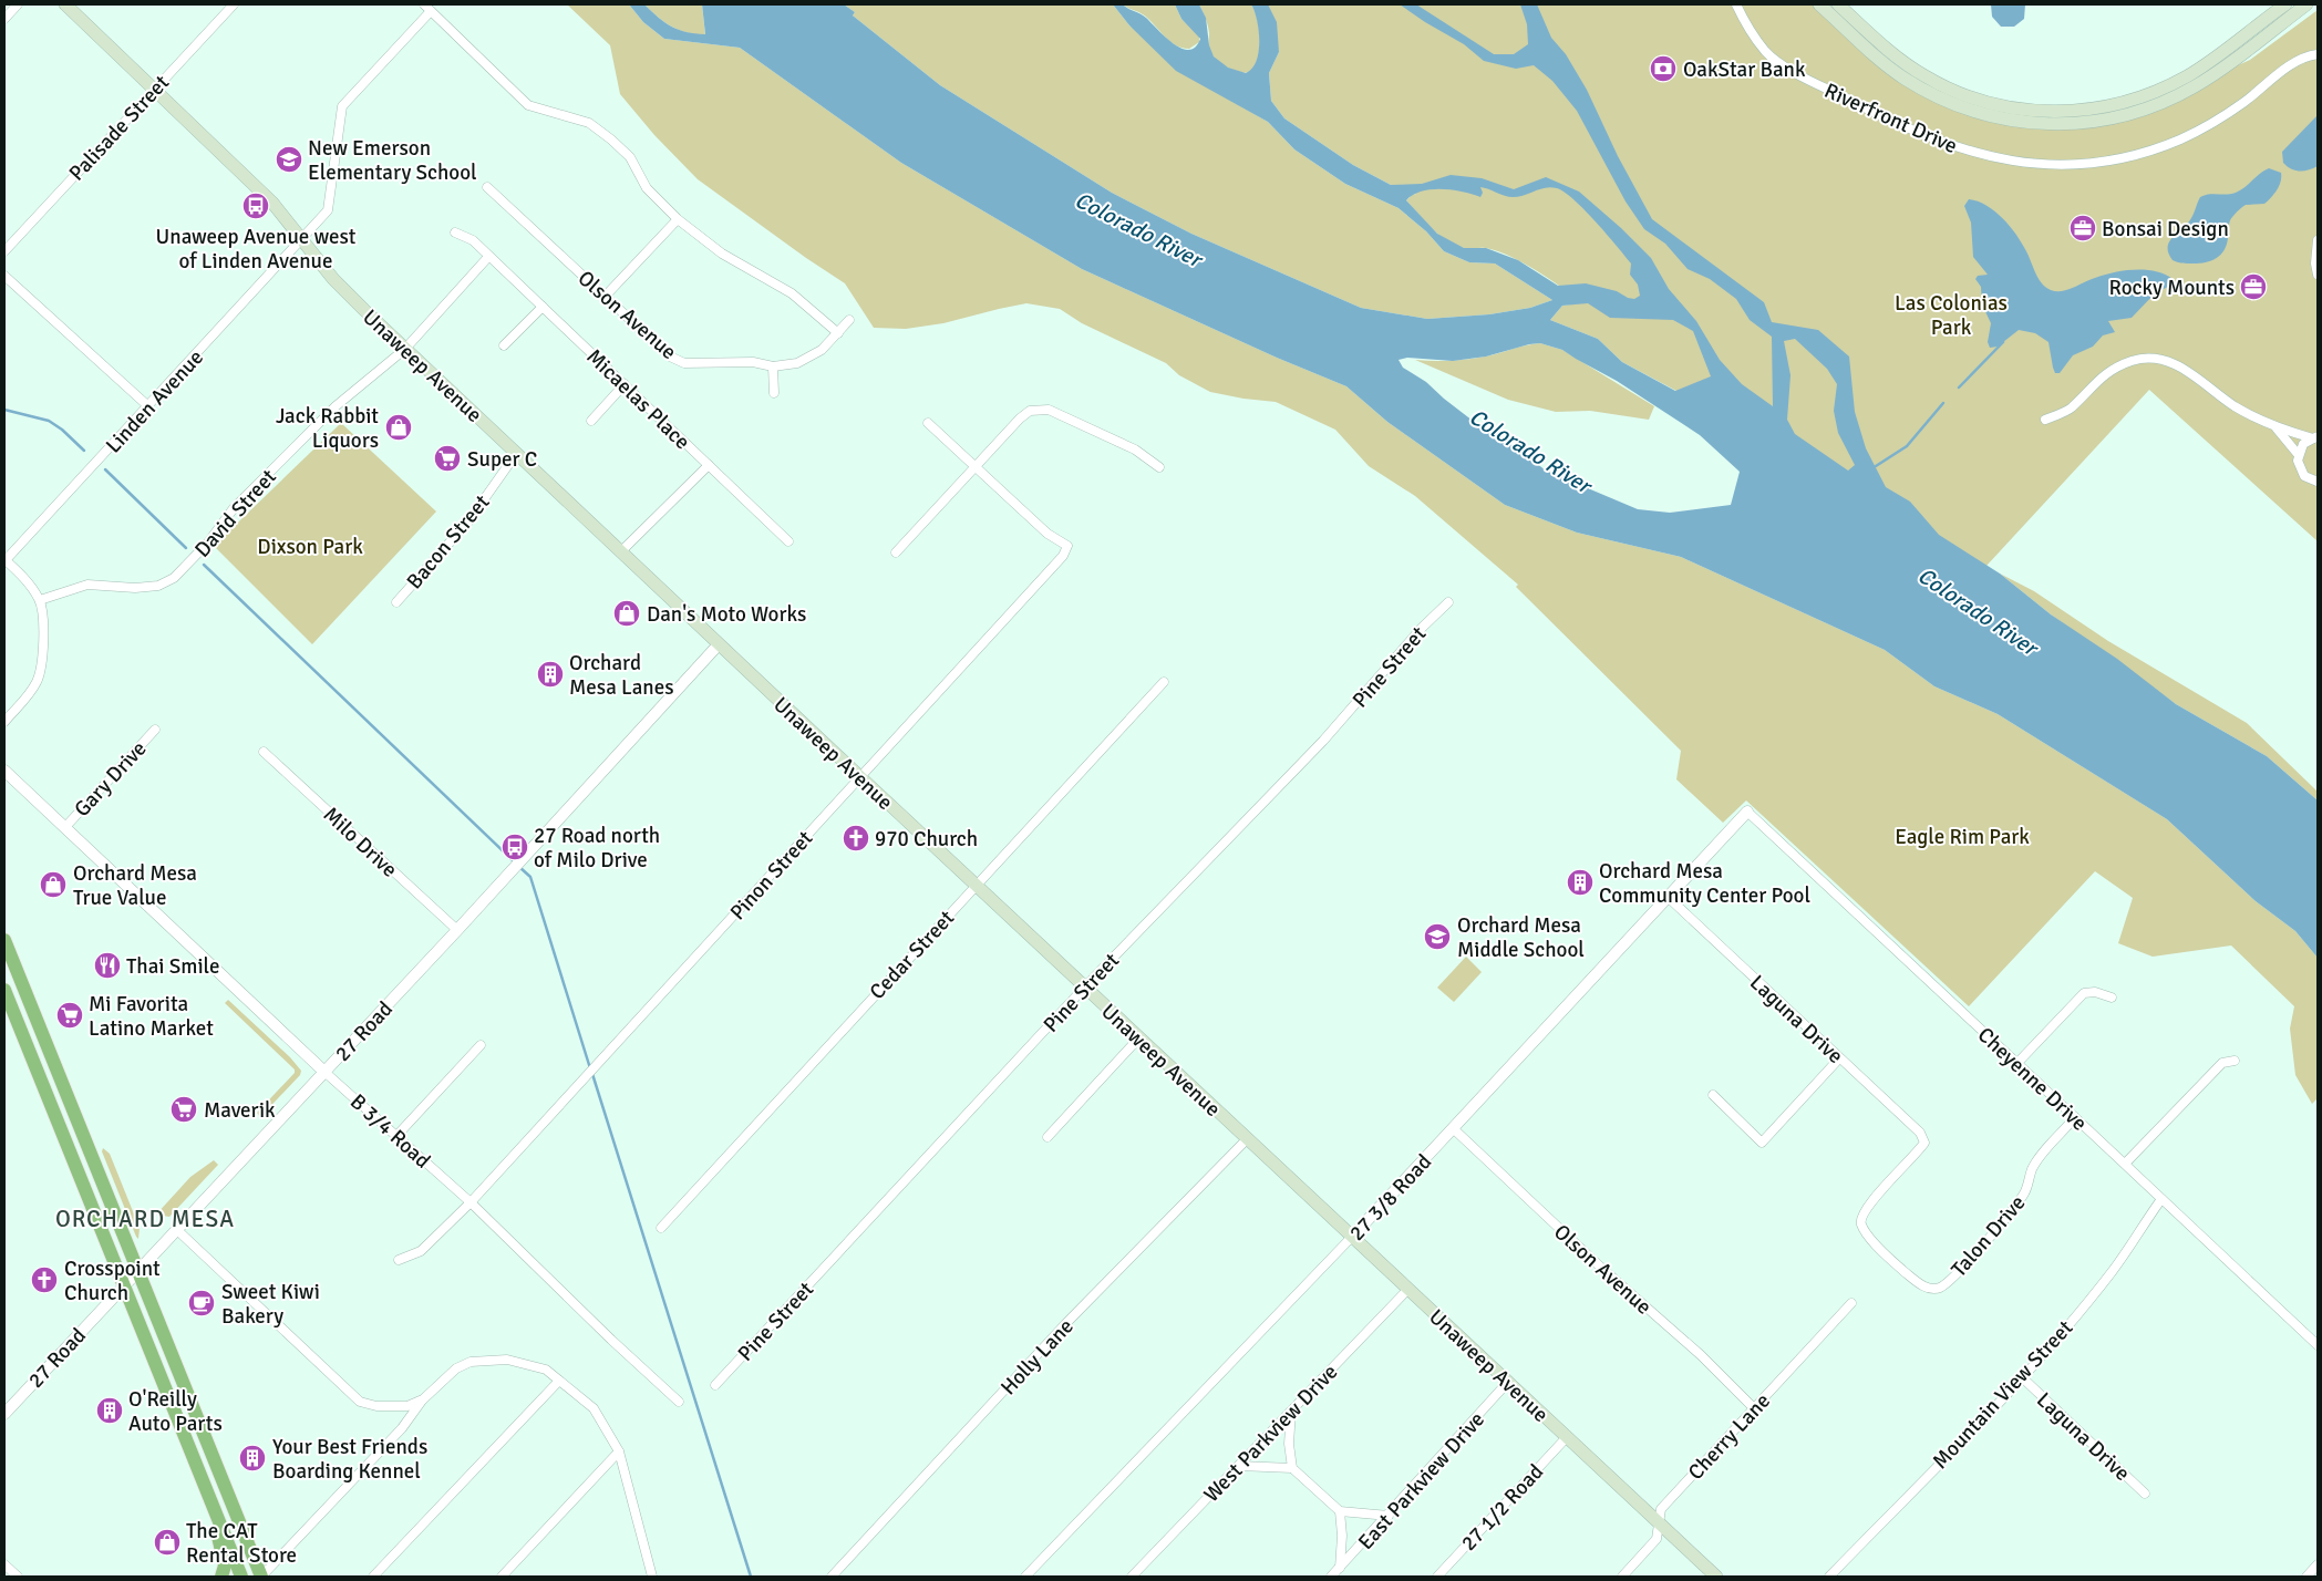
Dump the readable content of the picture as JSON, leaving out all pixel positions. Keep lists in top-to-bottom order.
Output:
{
  "streets": {
    "main road": ["Unaweep Avenue"],
    "street": [
      "Riverfront Drive",
      "Palisade Street",
      "Olson Avenue",
      "Micaelas Place",
      "Linden Avenue",
      "David Street",
      "Bacon Street",
      "Pine Street",
      "Gary Drive",
      "Milo Drive",
      "Pinon Street",
      "Cedar Street",
      "Laguna Drive",
      "27 Road",
      "Cheyenne Drive",
      "B 3/4 Road",
      "27 3/8 Road",
      "Talon Drive",
      "Holly Lane",
      "Mountain View Street",
      "West Parkview Drive",
      "Cherry Lane",
      "East Parkview Drive",
      "27 1/2 Road"
    ]
  },
  "crossings": [
    ["Palisade Street", "Unaweep Avenue"],
    ["Olson Avenue", "27 3/8 Road"],
    ["Olson Avenue", "Cherry Lane"],
    ["Unaweep Avenue", "Linden Avenue"],
    ["Unaweep Avenue", "David Street"],
    ["Unaweep Avenue", "Bacon Street"],
    ["Unaweep Avenue", "Pine Street"],
    ["Unaweep Avenue", "Pinon Street"],
    ["Unaweep Avenue", "Cedar Street"],
    ["Unaweep Avenue", "27 Road"],
    ["Unaweep Avenue", "27 3/8 Road"],
    ["Unaweep Avenue", "Holly Lane"],
    ["Unaweep Avenue", "West Parkview Drive"],
    ["Unaweep Avenue", "Cherry Lane"],
    ["Unaweep Avenue", "East Parkview Drive"],
    ["Unaweep Avenue", "27 1/2 Road"],
    ["Micaelas Place", "David Street"],
    ["Gary Drive", "B 3/4 Road"],
    ["Milo Drive", "27 Road"],
    ["Pinon Street", "B 3/4 Road"],
    ["Laguna Drive", "27 3/8 Road"],
    ["Laguna Drive", "Talon Drive"],
    ["Laguna Drive", "Mountain View Street"],
    ["27 Road", "B 3/4 Road"],
    ["Cheyenne Drive", "27 3/8 Road"],
    ["Cheyenne Drive", "Talon Drive"],
    ["Cheyenne Drive", "Mountain View Street"]
  ],
  "districts": ["ORCHARD MESA"],
  "water": ["Colorado River"],
  "parks": ["Las Colonias Park", "Dixson Park", "Eagle Rim Park"],
  "places": {
    "bank": ["OakStar Bank"],
    "school or university": ["New Emerson Elementary School", "Orchard Mesa Middle School"],
    "bus stop": ["Unaweep Avenue west of Linden Avenue", "27 Road north of Milo Drive"],
    "office": ["Bonsai Design", "Rocky Mounts"],
    "shop": [
      "Jack Rabbit Liquors",
      "Dan's Moto Works",
      "Orchard Mesa True Value",
      "The CAT Rental Store"
    ],
    "supermarket": ["Super C", "Mi Favorita Latino Market", "Maverik"],
    "building": [
      "Orchard Mesa Lanes",
      "Orchard Mesa Community Center Pool",
      "O'Reilly Auto Parts",
      "Your Best Friends Boarding Kennel"
    ],
    "church": ["970 Church", "Crosspoint Church"],
    "restaurant": ["Thai Smile"],
    "cafe": ["Sweet Kiwi Bakery"]
  }
}
